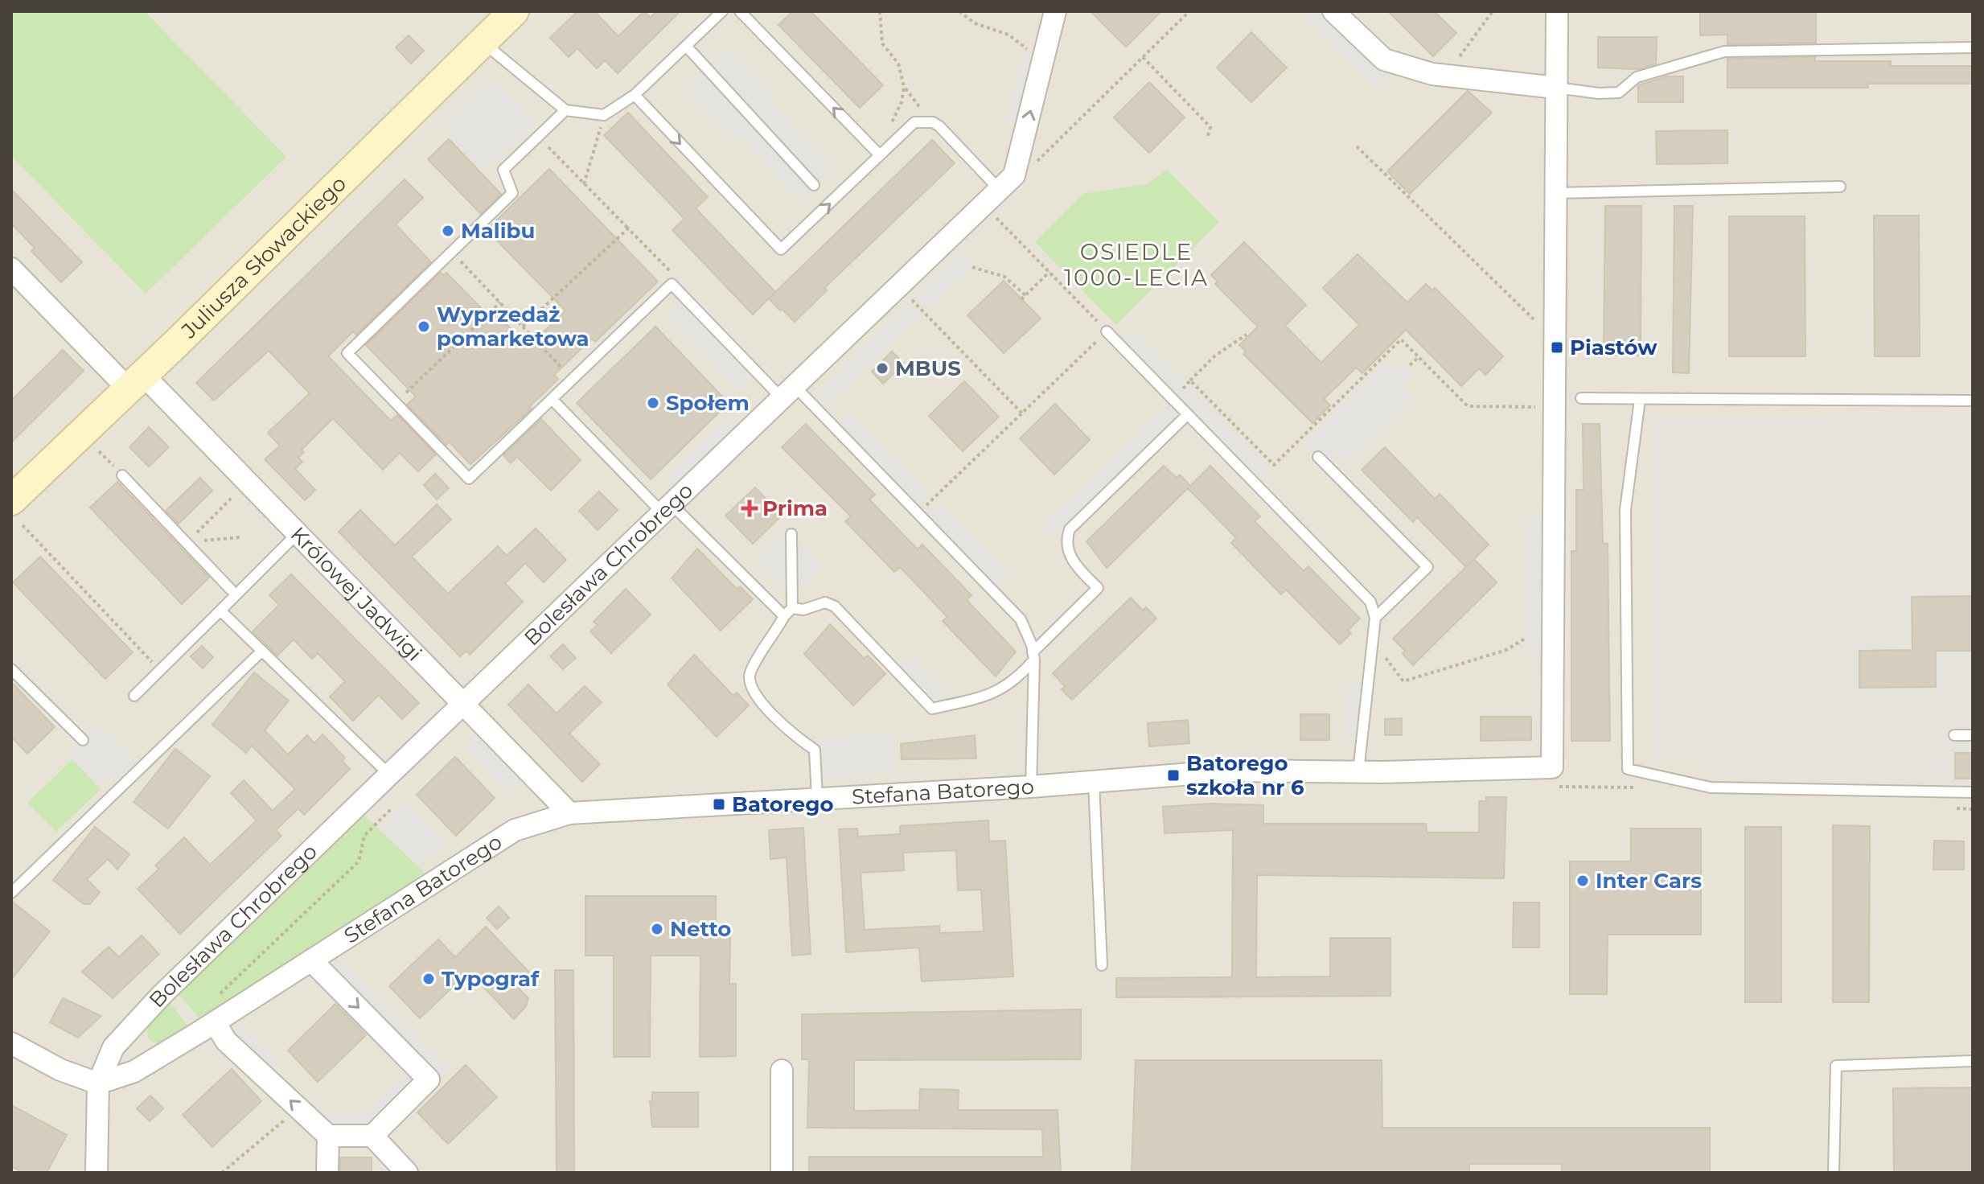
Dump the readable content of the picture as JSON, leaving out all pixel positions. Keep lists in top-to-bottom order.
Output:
{
  "streets": {
    "street": [
      "Juliusza Słowackiego",
      "Bolesława Chrobrego",
      "Królowej Jadwigi",
      "Stefana Batorego"
    ]
  },
  "crossings": [
    ["Juliusza Słowackiego", "Królowej Jadwigi"],
    ["Bolesława Chrobrego", "Królowej Jadwigi"],
    ["Bolesława Chrobrego", "Stefana Batorego"],
    ["Królowej Jadwigi", "Stefana Batorego"]
  ],
  "districts": ["OSIEDLE 1000-LECIA"],
  "places": {
    "other": [
      "Malibu",
      "Wyprzedaż pomarketowa",
      "MBUS",
      "Społem",
      "Inter Cars",
      "Netto",
      "Typograf"
    ],
    "transit": ["Piastów", "Batorego szkoła nr 6", "Batorego"],
    "health": ["Prima"]
  }
}
